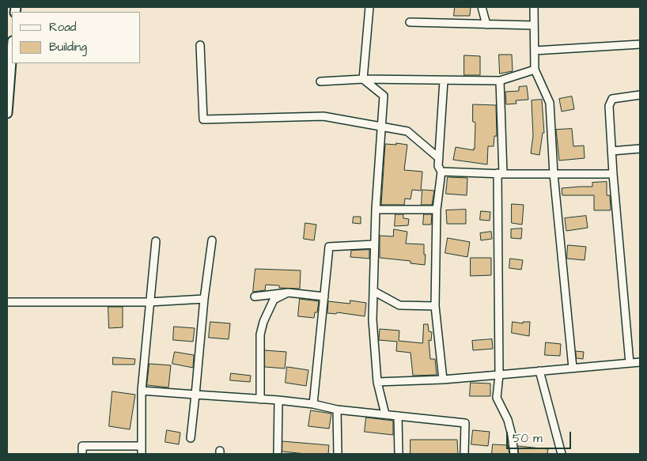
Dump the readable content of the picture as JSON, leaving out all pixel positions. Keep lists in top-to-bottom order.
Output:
{
  "legend": ["Road", "Building"],
  "scale_bar": "50 m"
}
